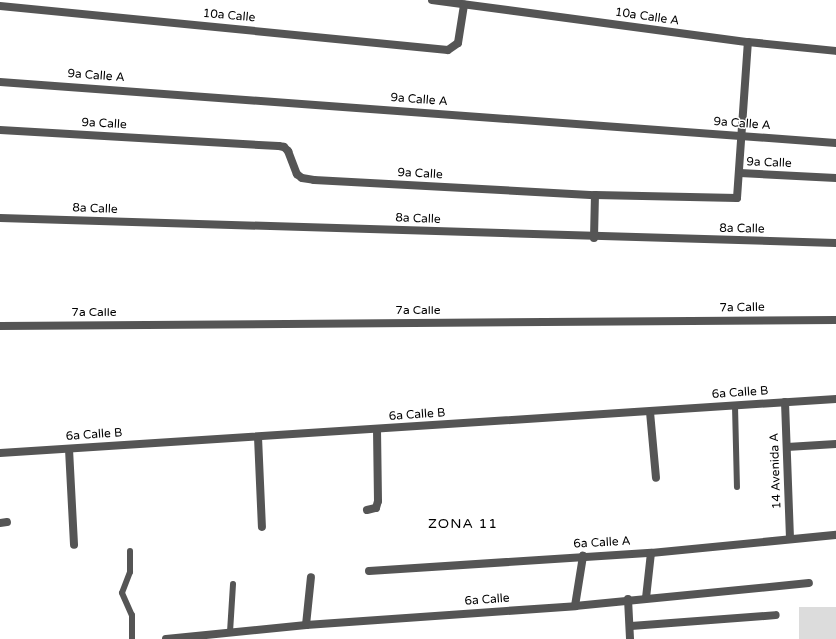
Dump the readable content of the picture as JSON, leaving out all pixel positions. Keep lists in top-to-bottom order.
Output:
{
  "streets": {
    "street": [
      "10a Calle",
      "10a Calle A",
      "9a Calle A",
      "9a Calle",
      "8a Calle",
      "7a Calle",
      "6a Calle B",
      "14 Avenida A",
      "6a Calle A",
      "6a Calle"
    ]
  },
  "crossings": [
    ["10a Calle", "10a Calle A"],
    ["6a Calle B", "14 Avenida A"],
    ["14 Avenida A", "6a Calle A"]
  ],
  "districts": ["ZONA 11"]
}
